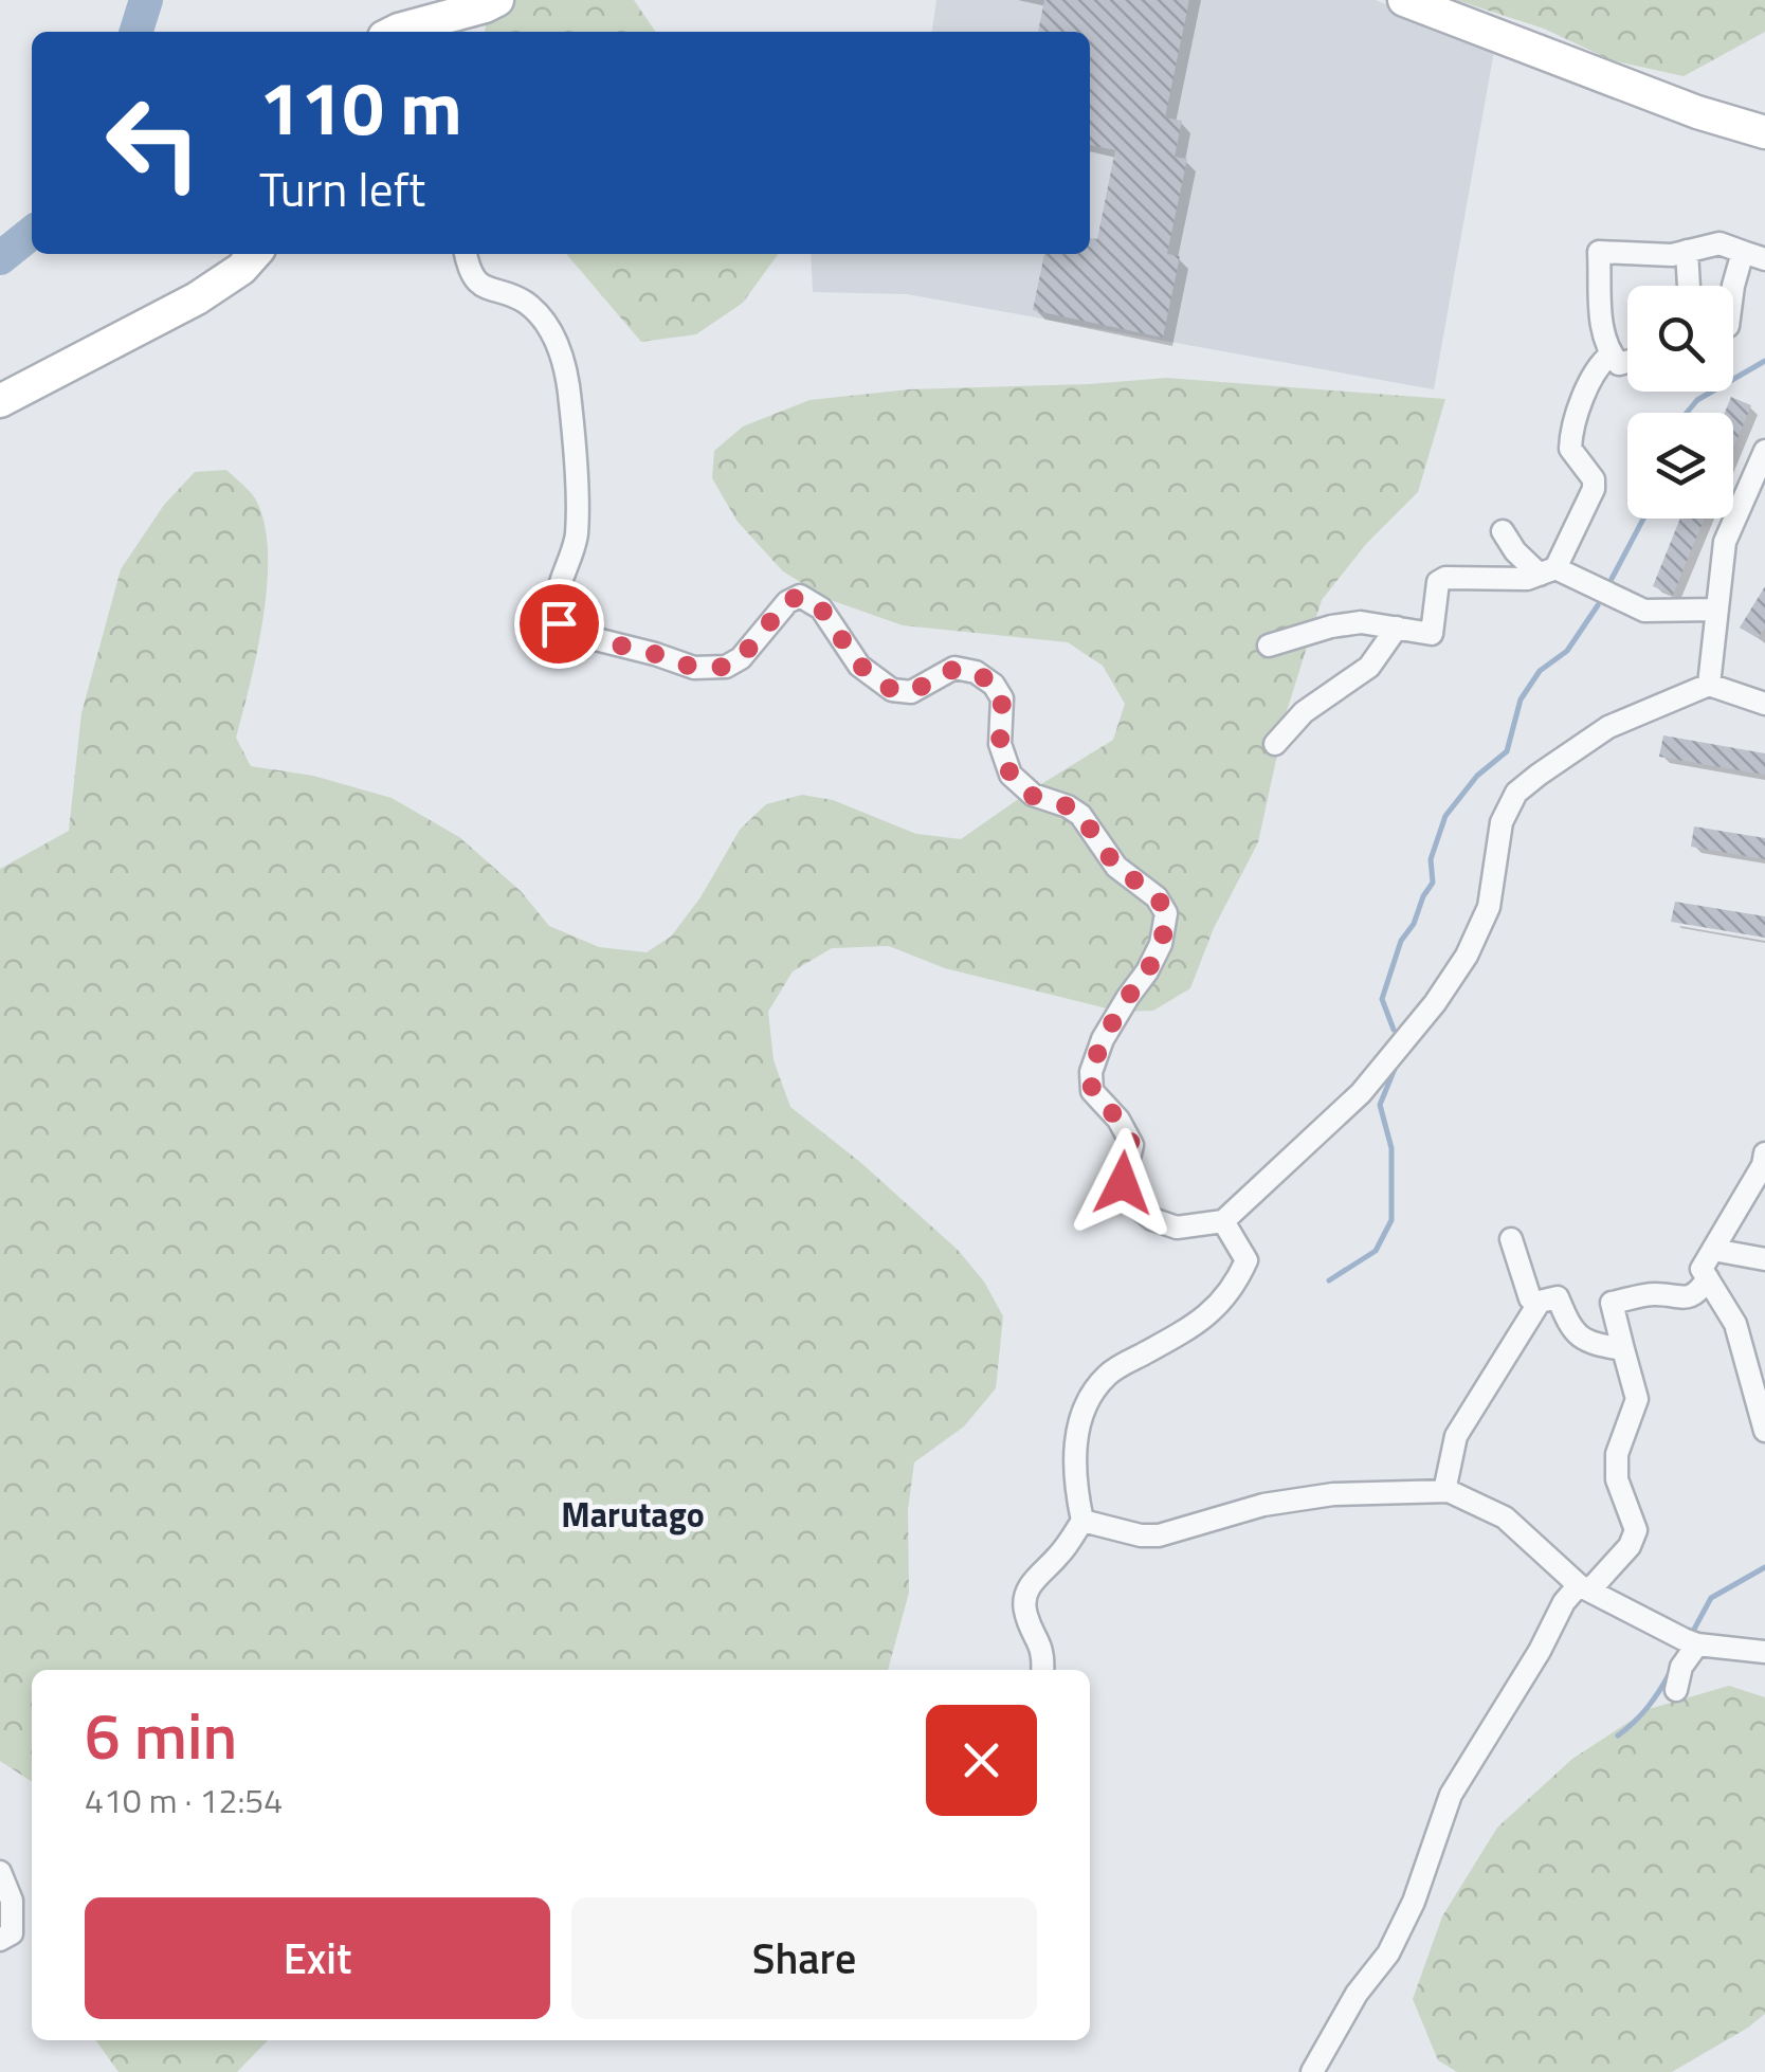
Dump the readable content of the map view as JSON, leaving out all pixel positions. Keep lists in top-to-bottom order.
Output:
{
  "districts": ["Marutago"],
  "page": {
    "turn": ["110 m", "Turn left"],
    "heading": ["6 min", "410 m · 12:54"],
    "buttons": ["Exit", "Share"]
  }
}
